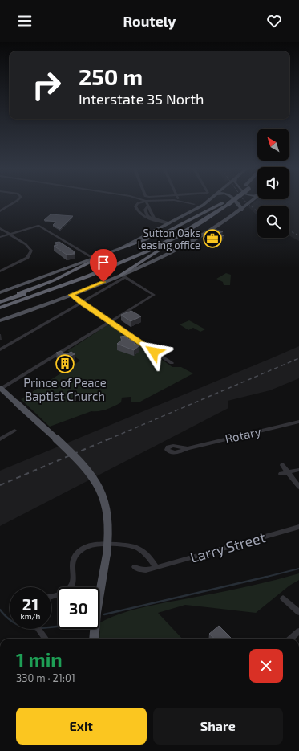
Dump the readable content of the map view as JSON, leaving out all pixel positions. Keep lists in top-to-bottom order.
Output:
{
  "streets": {
    "street": ["Rotary", "Larry Street"]
  },
  "places": {
    "office": ["Sutton Oaks leasing office"],
    "building": ["Prince of Peace Baptist Church"]
  },
  "north": "top left",
  "page": {
    "header": "Routely",
    "turn": ["250 m", "Interstate 35 North"],
    "speed": "21 km/h",
    "limit": "30",
    "heading": ["1 min", "330 m · 21:01"],
    "buttons": ["Exit", "Share"]
  }
}
